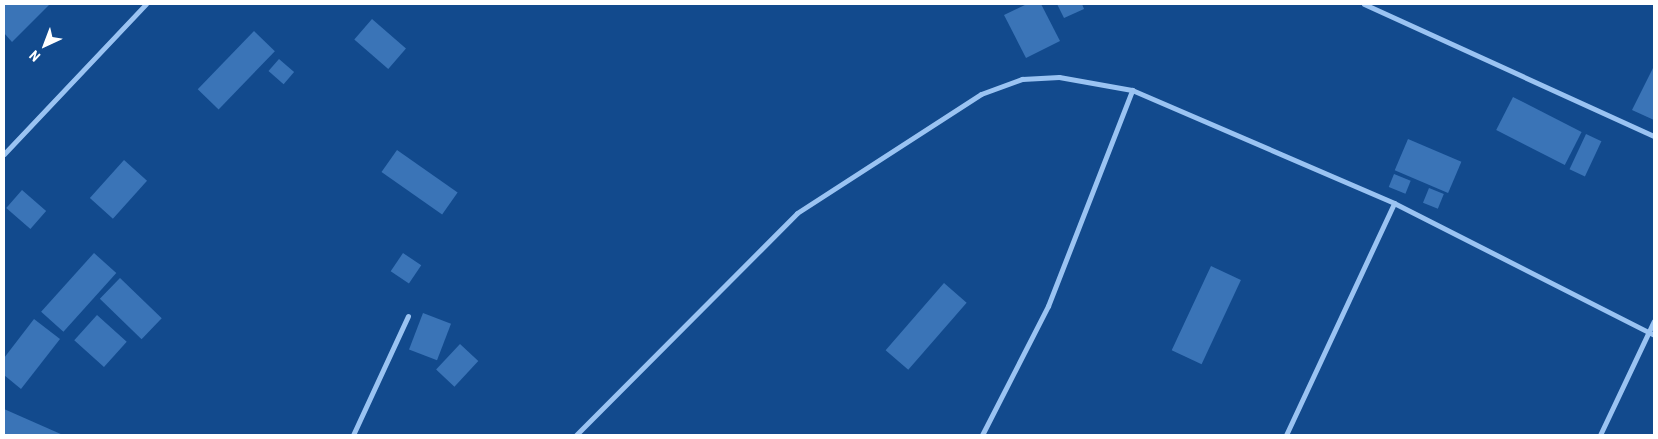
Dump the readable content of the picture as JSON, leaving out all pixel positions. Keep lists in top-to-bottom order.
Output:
{
  "north": "bottom left"
}
